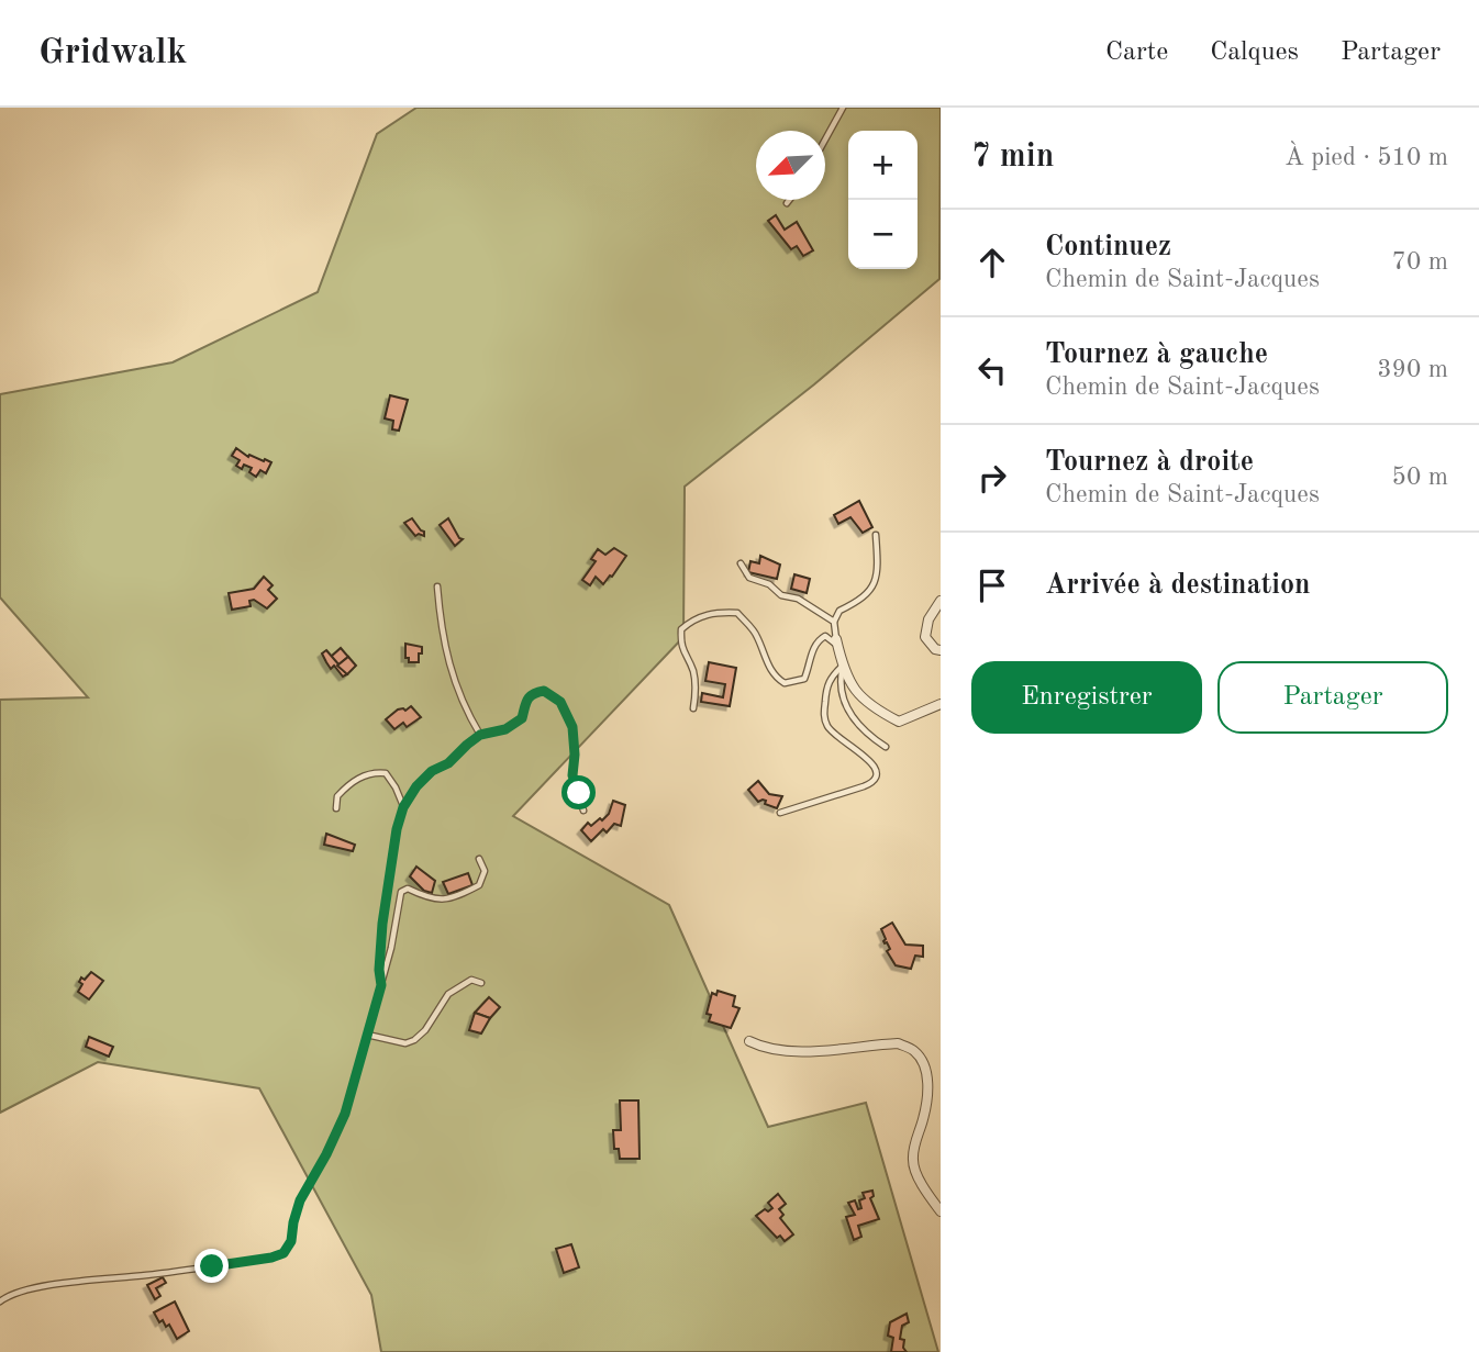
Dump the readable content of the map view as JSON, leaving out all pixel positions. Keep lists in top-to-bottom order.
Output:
{
  "north": "bottom left",
  "page": {
    "header": "Gridwalk",
    "nav": ["Carte", "Calques", "Partager"],
    "heading": ["7 min", "À pied · 510 m"],
    "map_buttons": ["+", "−"],
    "list": [
      ["Continuez", "Chemin de Saint-Jacques", "70 m"],
      ["Tournez à gauche", "Chemin de Saint-Jacques", "390 m"],
      ["Tournez à droite", "Chemin de Saint-Jacques", "50 m"],
      "Arrivée à destination"
    ],
    "buttons": ["Enregistrer", "Partager"]
  }
}
